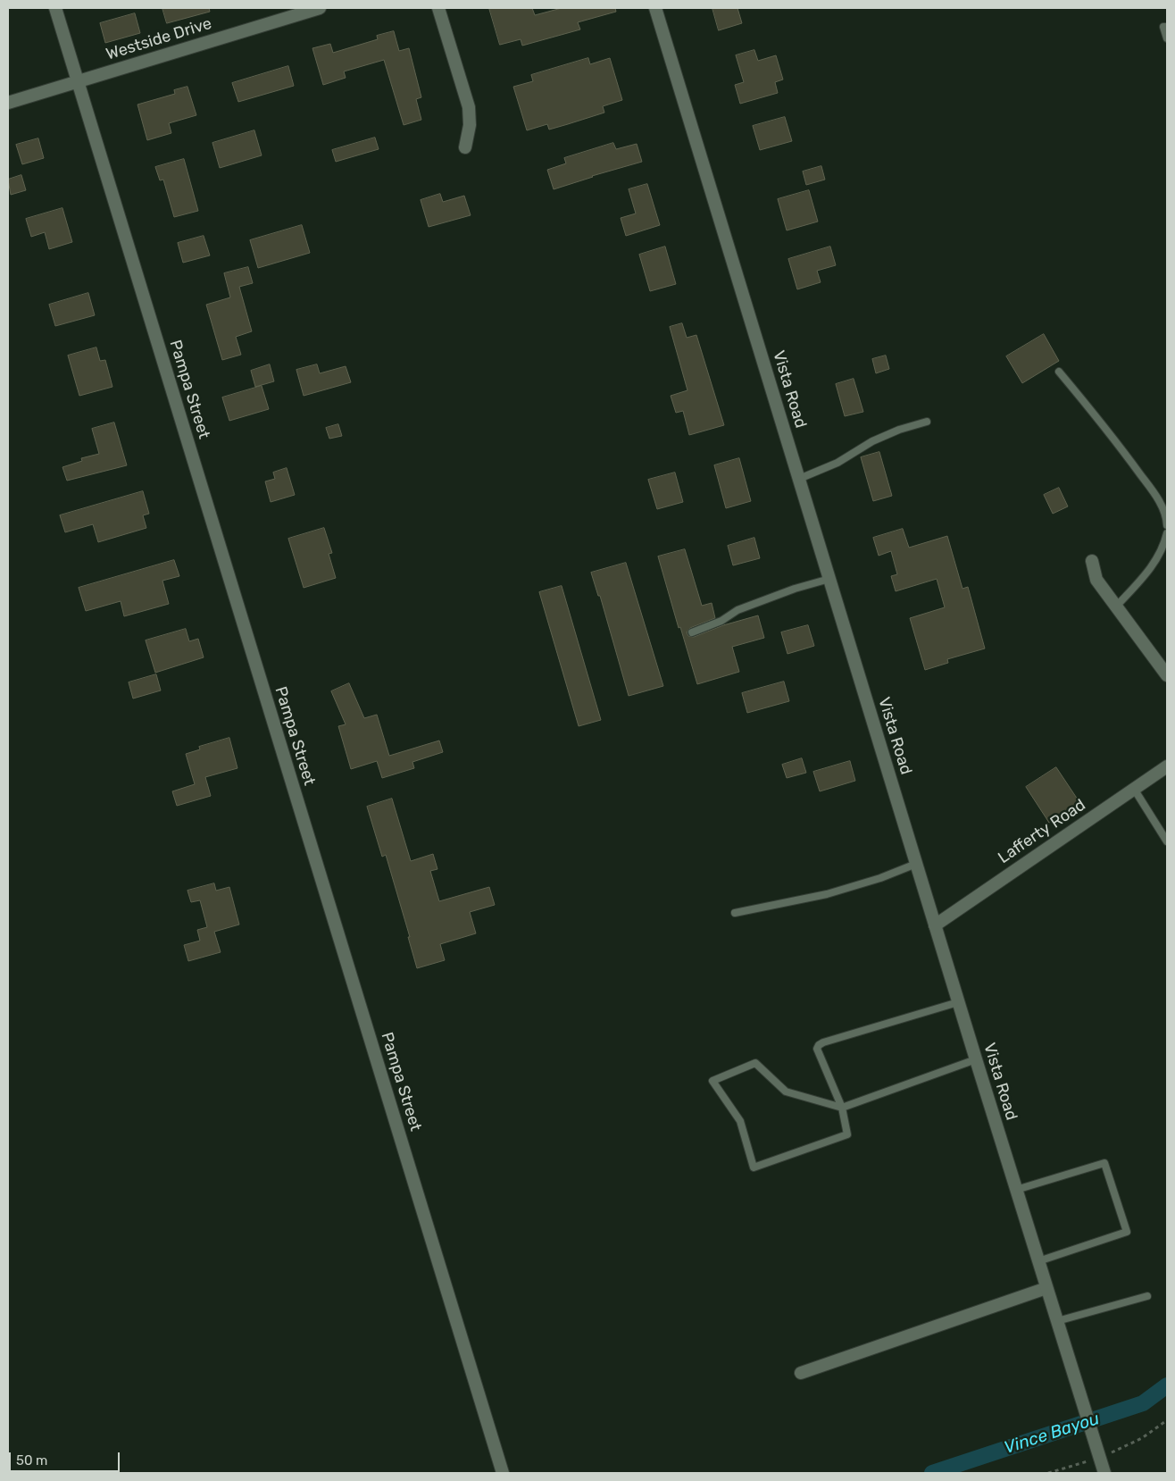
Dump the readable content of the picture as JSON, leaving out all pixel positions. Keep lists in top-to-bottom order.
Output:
{
  "streets": {
    "street": [
      "Westside Drive",
      "Pampa Street",
      "Vista Road",
      "Lafferty Road"
    ]
  },
  "crossings": [
    ["Westside Drive", "Pampa Street"],
    ["Vista Road", "Lafferty Road"]
  ],
  "water": ["Vince Bayou"],
  "scale_bar": "50 m"
}
